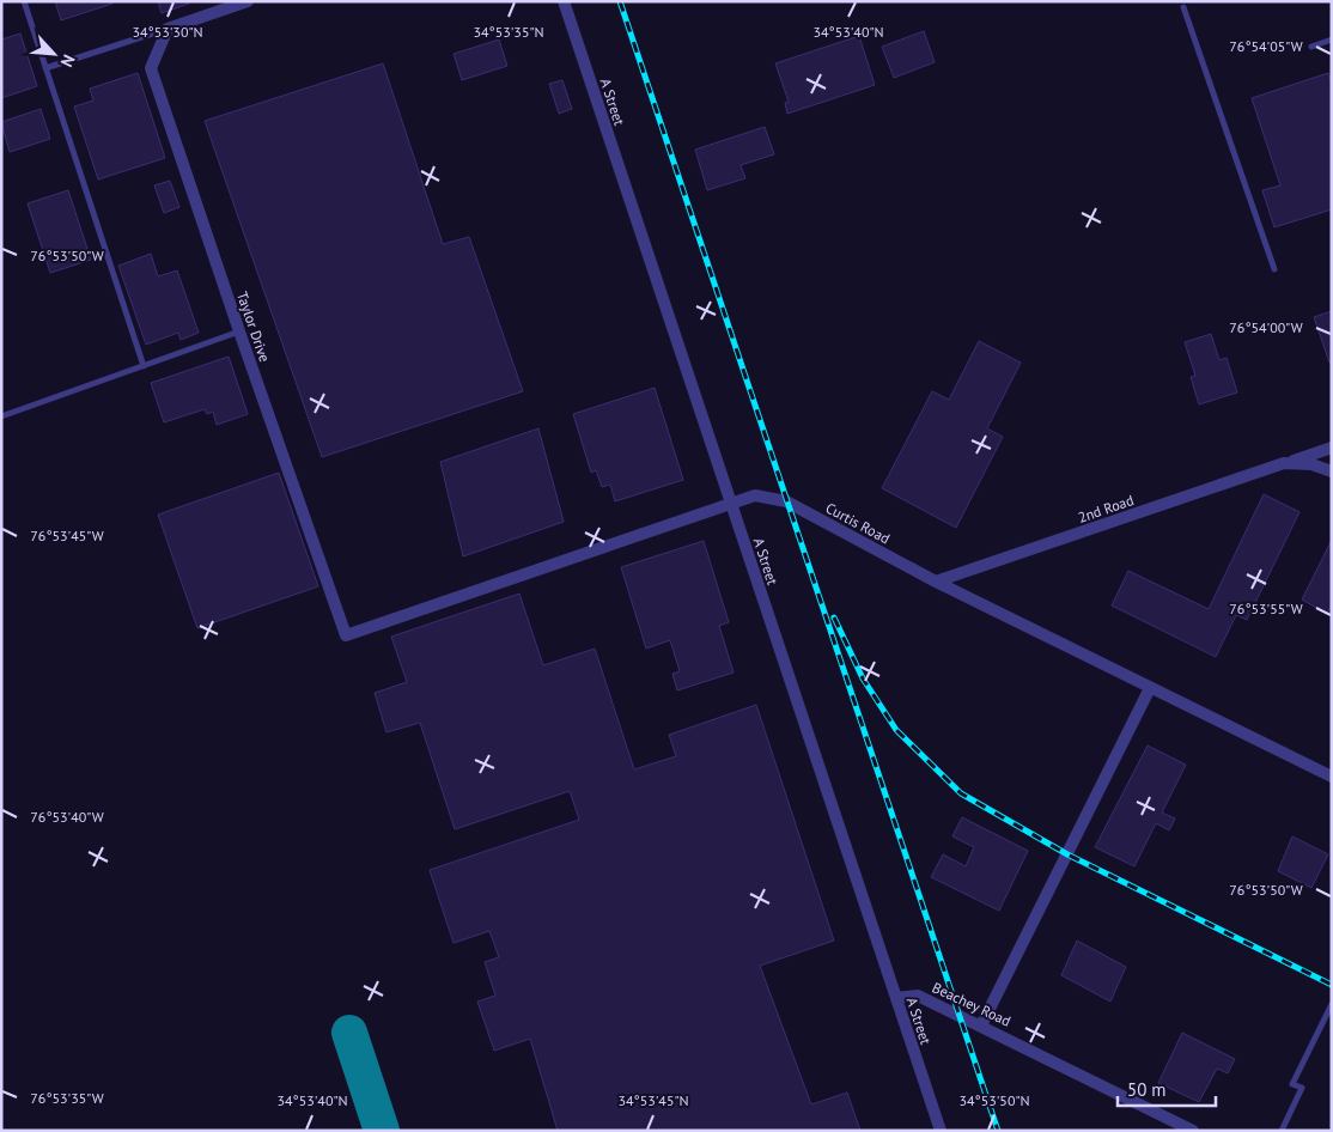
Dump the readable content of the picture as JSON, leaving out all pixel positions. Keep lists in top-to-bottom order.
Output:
{
  "streets": {
    "street": [
      "A Street",
      "Taylor Drive",
      "2nd Road",
      "Curtis Road",
      "Beachey Road"
    ]
  },
  "crossings": [
    ["A Street", "Curtis Road"],
    ["A Street", "Beachey Road"],
    ["Taylor Drive", "Curtis Road"],
    ["2nd Road", "Curtis Road"]
  ],
  "scale_bar": "50 m",
  "north": "bottom right",
  "coordinates": [
    "34°53'30\"N",
    "34°53'35\"N",
    "34°53'40\"N",
    "76°54'05\"W",
    "76°53'50\"W",
    "76°54'00\"W",
    "76°53'45\"W",
    "76°53'55\"W",
    "76°53'40\"W",
    "76°53'35\"W",
    "34°53'45\"N",
    "34°53'50\"N"
  ]
}
